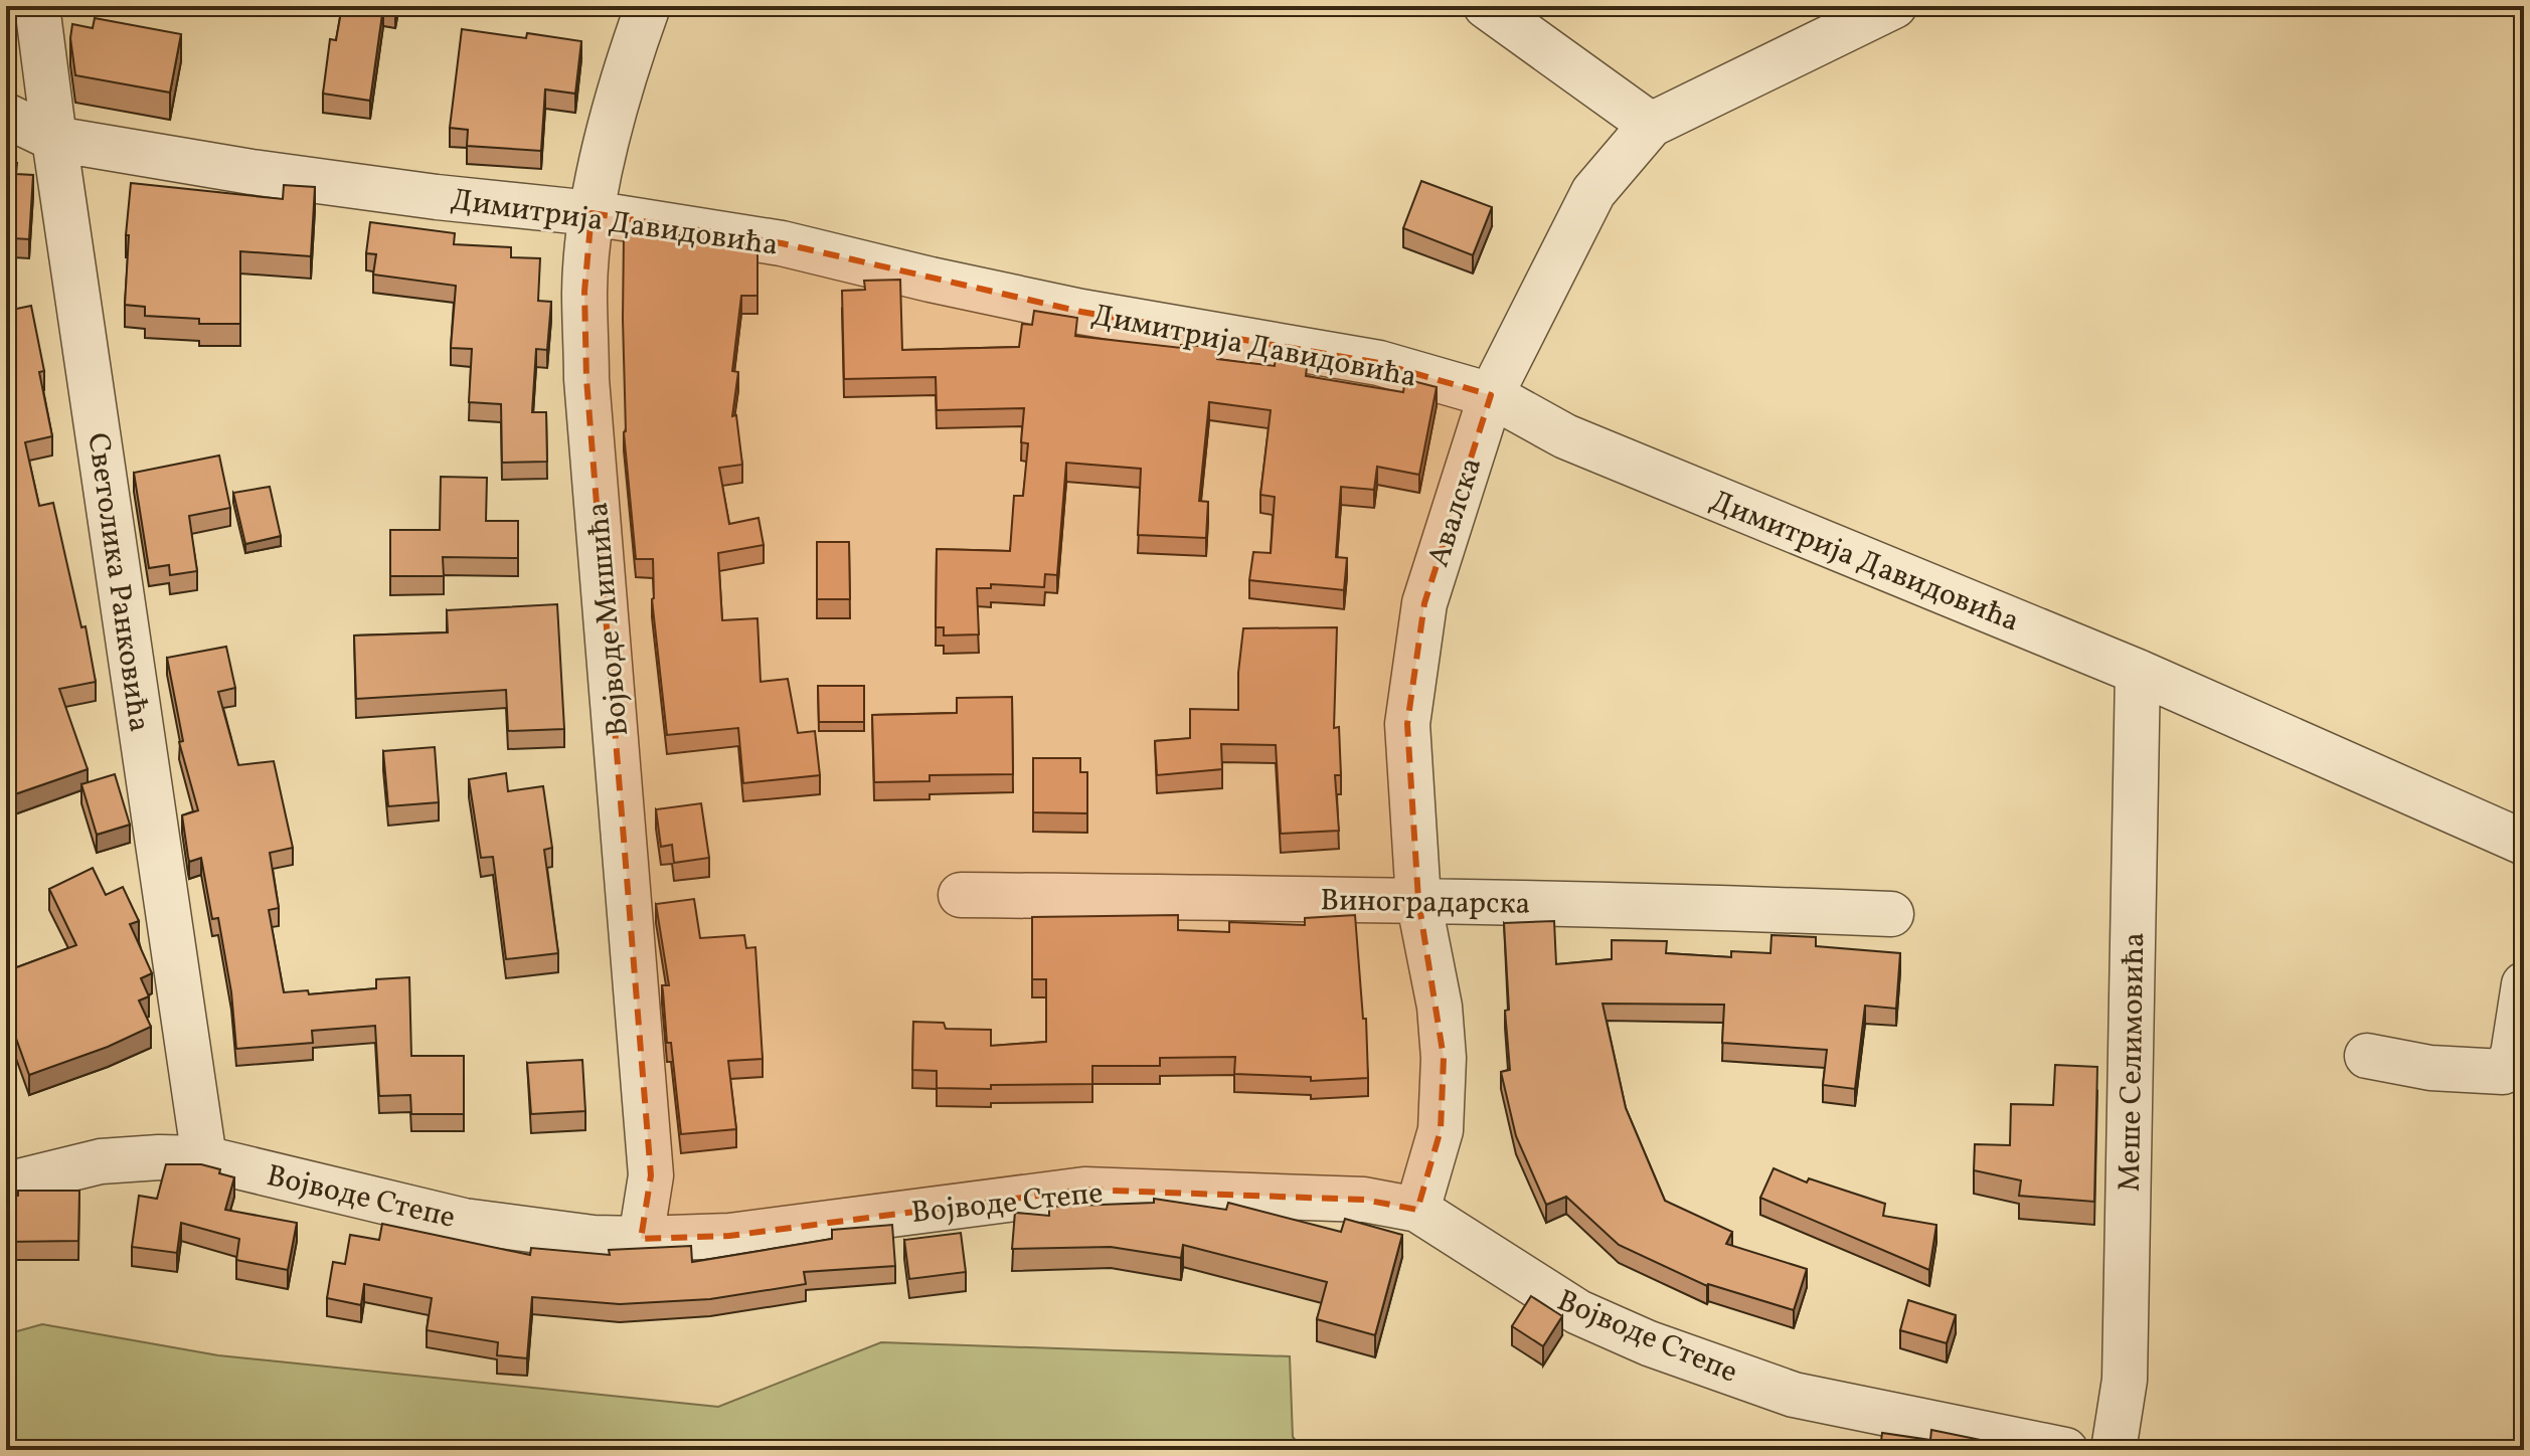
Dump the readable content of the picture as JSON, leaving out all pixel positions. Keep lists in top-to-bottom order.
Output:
{
  "streets": {
    "street": [
      "Димитрија Давидовића",
      "Авалска",
      "Светолика Ранковића",
      "Војводе Мишића",
      "Виноградарска",
      "Меше Селимовића",
      "Војводе Степе"
    ]
  },
  "crossings": [
    ["Димитрија Давидовића", "Авалска"],
    ["Димитрија Давидовића", "Светолика Ранковића"],
    ["Димитрија Давидовића", "Војводе Мишића"],
    ["Димитрија Давидовића", "Меше Селимовића"],
    ["Авалска", "Виноградарска"],
    ["Авалска", "Војводе Степе"],
    ["Светолика Ранковића", "Војводе Степе"],
    ["Војводе Мишића", "Војводе Степе"]
  ]
}
